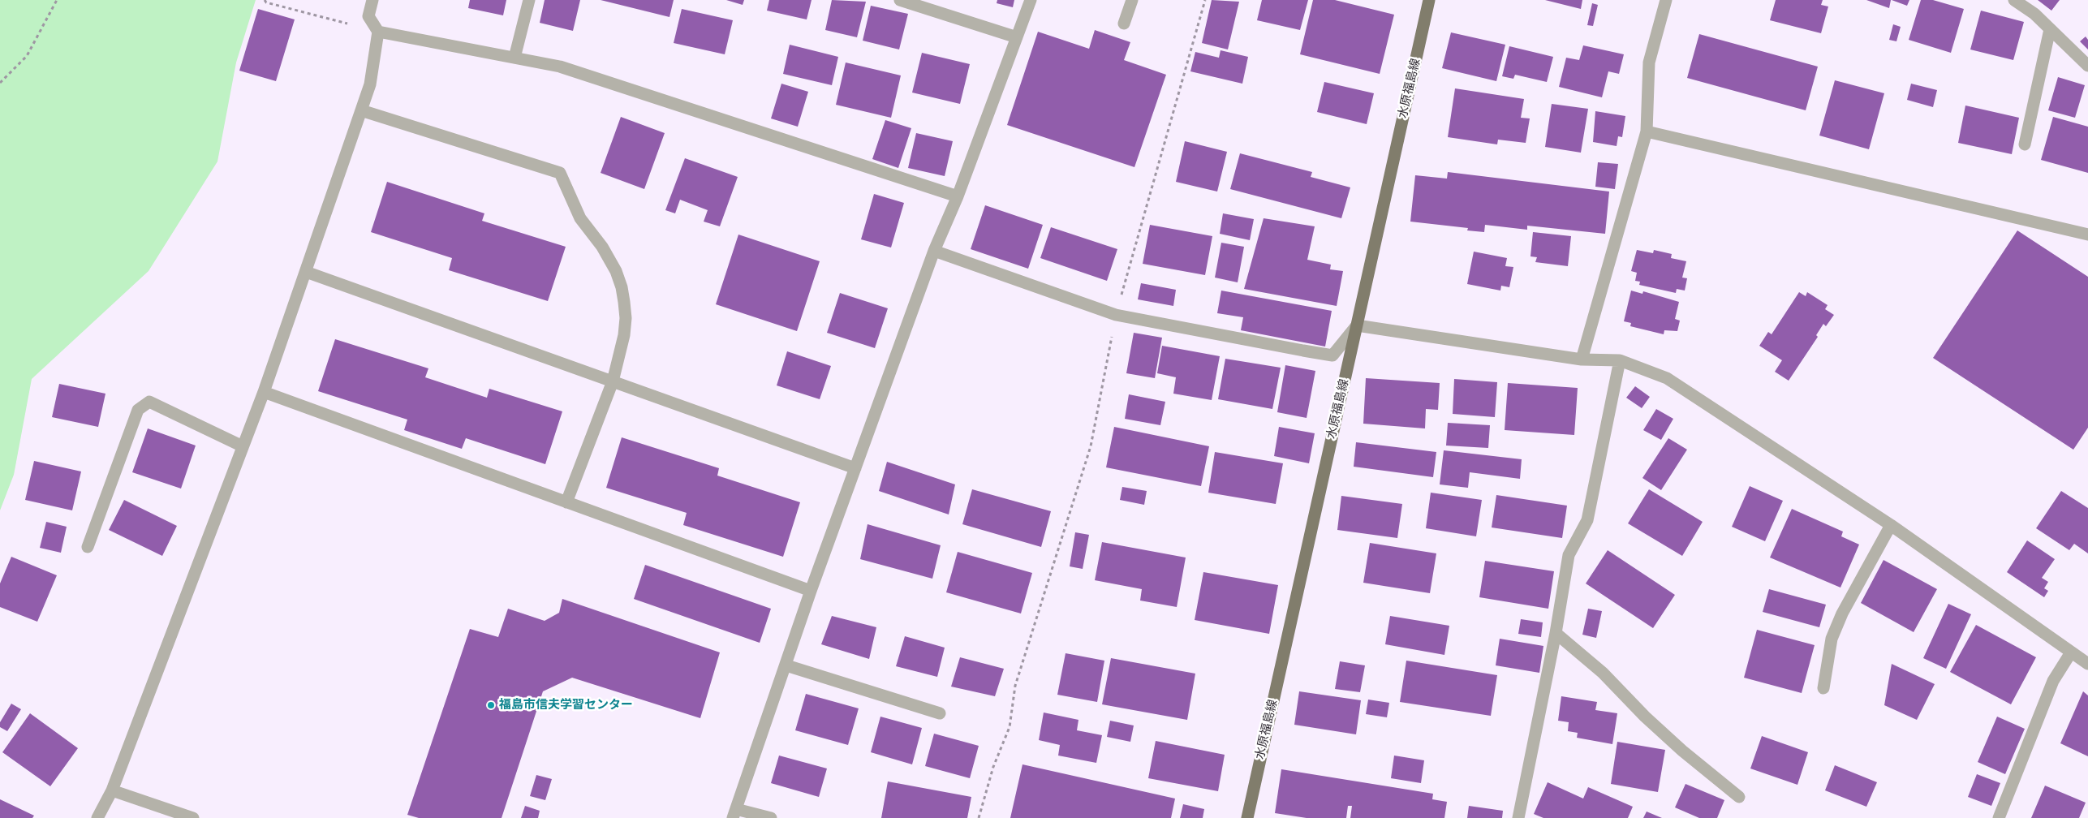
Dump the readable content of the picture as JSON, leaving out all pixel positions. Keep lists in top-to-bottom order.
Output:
{
  "streets": {
    "main road": ["水原福島線"]
  },
  "places": ["福島市信夫学習センター"]
}
